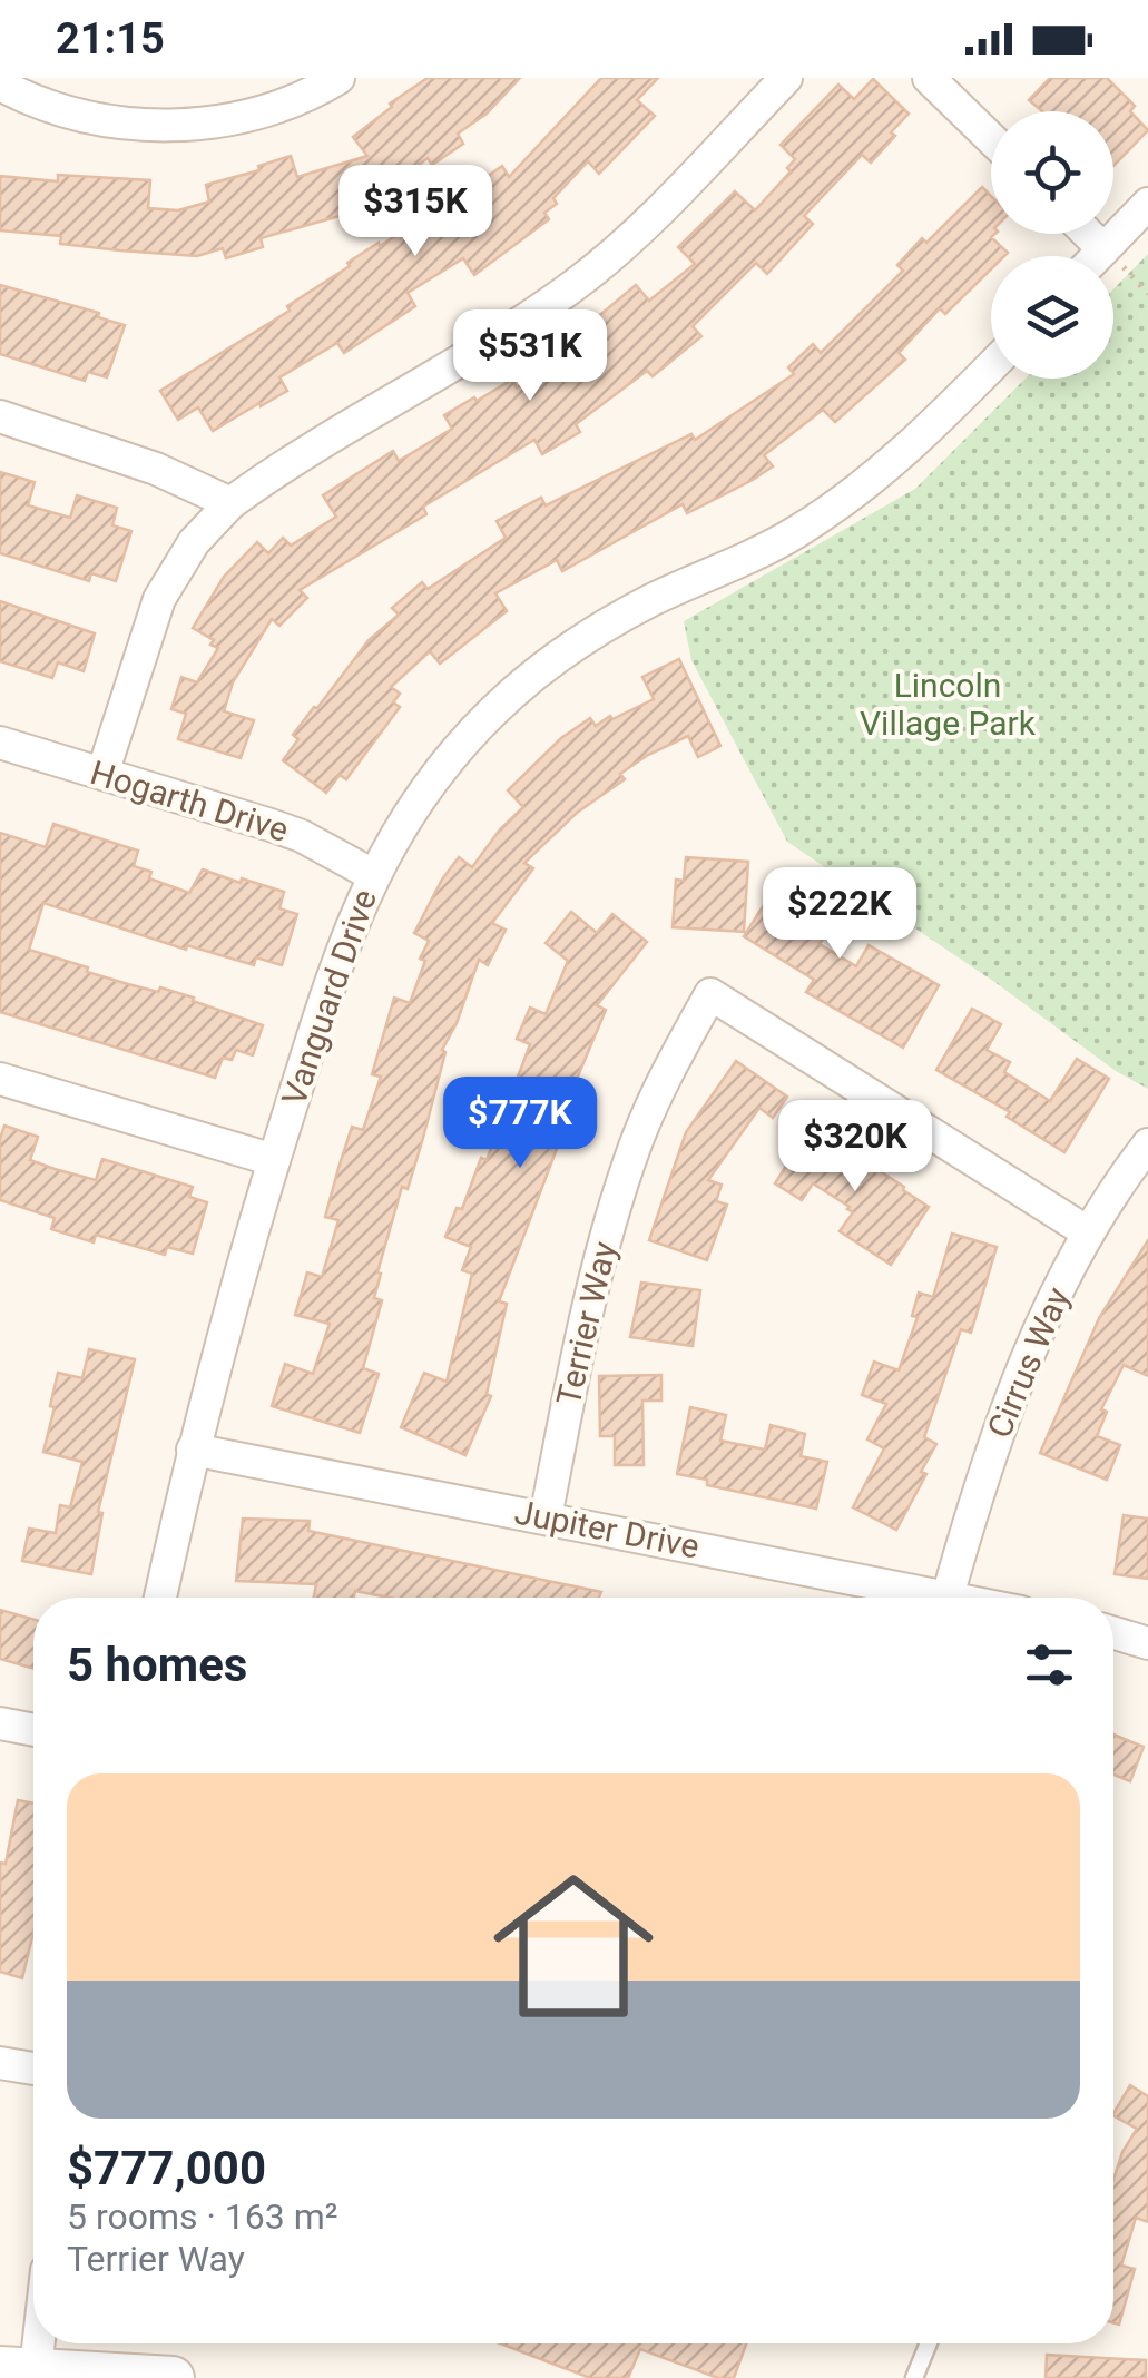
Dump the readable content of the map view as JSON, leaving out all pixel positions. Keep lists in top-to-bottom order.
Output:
{
  "streets": {
    "street": [
      "Hogarth Drive",
      "Vanguard Drive",
      "Terrier Way",
      "Cirrus Way",
      "Jupiter Drive"
    ]
  },
  "crossings": [
    ["Hogarth Drive", "Vanguard Drive"],
    ["Vanguard Drive", "Jupiter Drive"],
    ["Terrier Way", "Cirrus Way"],
    ["Terrier Way", "Jupiter Drive"],
    ["Cirrus Way", "Jupiter Drive"]
  ],
  "parks": ["Lincoln Village Park"],
  "page": {
    "status": "21:15",
    "price": [
      "$315K",
      "$531K",
      "$222K",
      "$777K",
      "$320K"
    ],
    "heading": "5 homes",
    "list": [
      {
        "name": "$777,000",
        "note": "5 rooms · 163 m² · Terrier Way"
      }
    ]
  }
}
